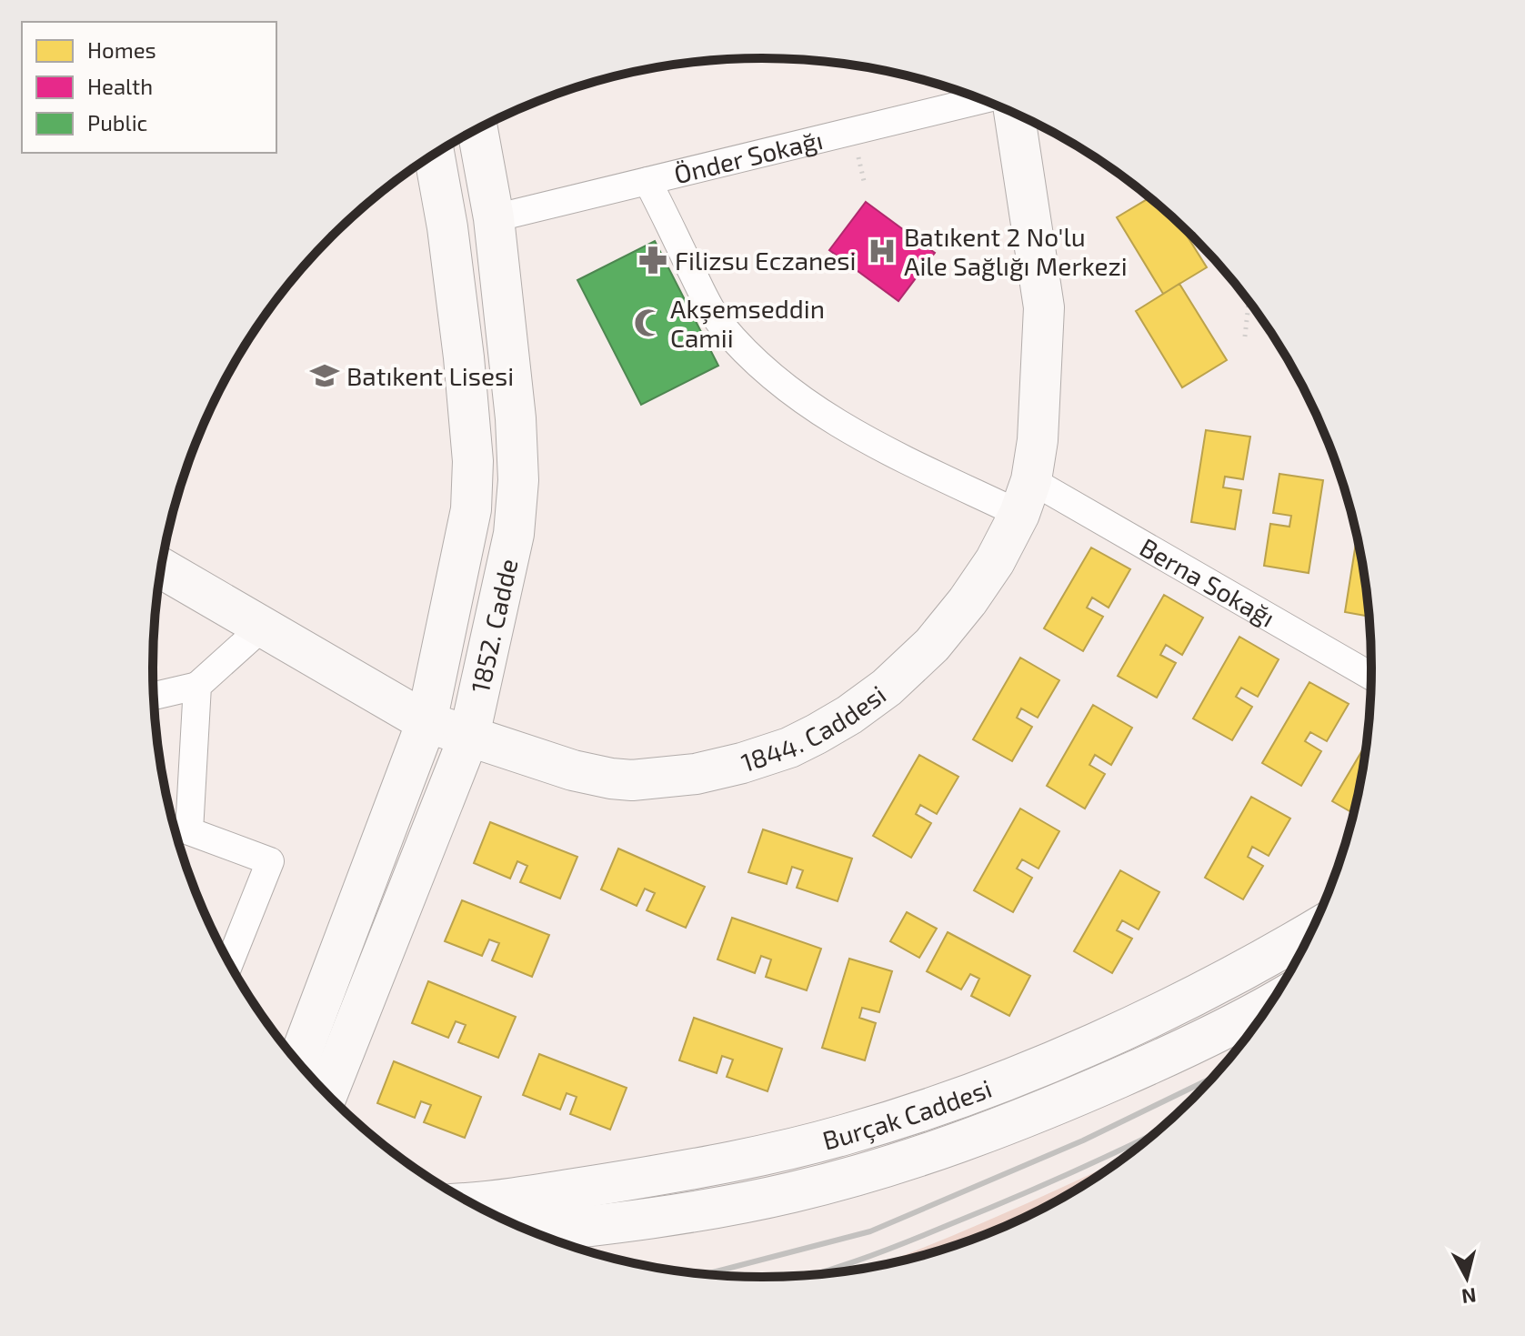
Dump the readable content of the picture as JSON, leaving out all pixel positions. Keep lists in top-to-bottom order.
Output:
{
  "streets": {
    "street": [
      "Önder Sokağı",
      "Berna Sokağı",
      "1852. Cadde",
      "1844. Caddesi",
      "Burçak Caddesi"
    ]
  },
  "crossings": [
    ["Önder Sokağı", "Berna Sokağı"],
    ["Önder Sokağı", "1852. Cadde"],
    ["Berna Sokağı", "1844. Caddesi"],
    ["1852. Cadde", "1844. Caddesi"]
  ],
  "places": {
    "hospital": ["Batıkent 2 No'lu Aile Sağlığı Merkezi"],
    "pharmacy": ["Filizsu Eczanesi"],
    "mosque": ["Akşemseddin Camii"],
    "school or university": ["Batıkent Lisesi"]
  },
  "legend": ["Homes", "Health", "Public"],
  "north": "bottom"
}
